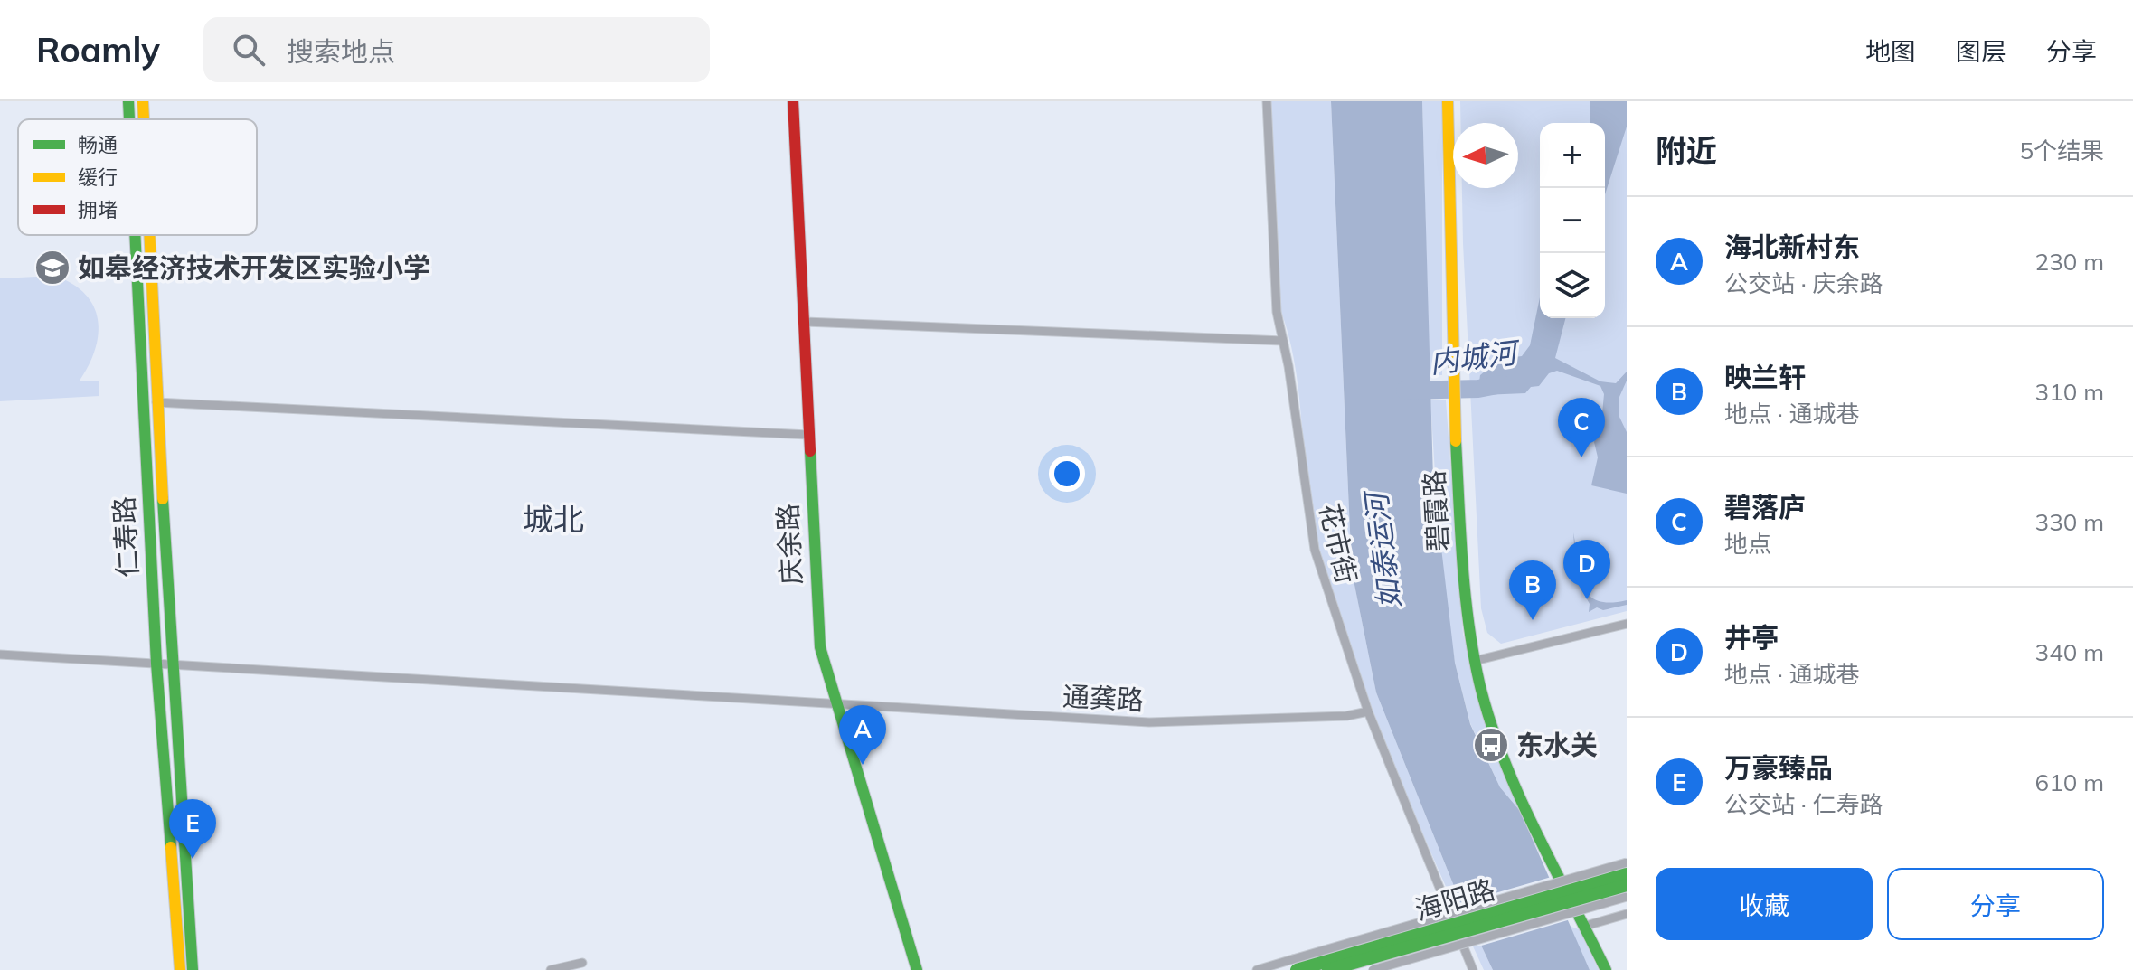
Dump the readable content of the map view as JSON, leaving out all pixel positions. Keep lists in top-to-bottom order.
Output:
{
  "streets": {
    "main road": [
      "碧霞路",
      "仁寿路",
      "庆余路",
      "海阳路"
    ],
    "street": ["花市街", "通龚路"]
  },
  "crossings": [
    ["仁寿路", "通龚路"],
    ["花市街", "通龚路"],
    ["庆余路", "通龚路"]
  ],
  "districts": ["城北"],
  "water": ["内城河", "如泰运河"],
  "places": {
    "school or university": ["如皋经济技术开发区实验小学"],
    "bus stop": ["东水关"]
  },
  "legend": ["畅通", "缓行", "拥堵"],
  "north": "left",
  "page": {
    "header": "Roamly",
    "search": "搜索地点",
    "nav": ["地图", "图层", "分享"],
    "heading": ["附近", "5个结果"],
    "map_buttons": ["+", "−"],
    "list": [
      {
        "mark": "A",
        "name": "海北新村东",
        "note": "公交站 · 庆余路",
        "value": "230 m"
      },
      {
        "mark": "B",
        "name": "映兰轩",
        "note": "地点 · 通城巷",
        "value": "310 m"
      },
      {
        "mark": "C",
        "name": "碧落庐",
        "note": "地点",
        "value": "330 m"
      },
      {
        "mark": "D",
        "name": "井亭",
        "note": "地点 · 通城巷",
        "value": "340 m"
      },
      {
        "mark": "E",
        "name": "万豪臻品",
        "note": "公交站 · 仁寿路",
        "value": "610 m"
      }
    ],
    "pins": [
      "C",
      "D",
      "B",
      "A",
      "E"
    ],
    "buttons": ["收藏", "分享"]
  }
}
